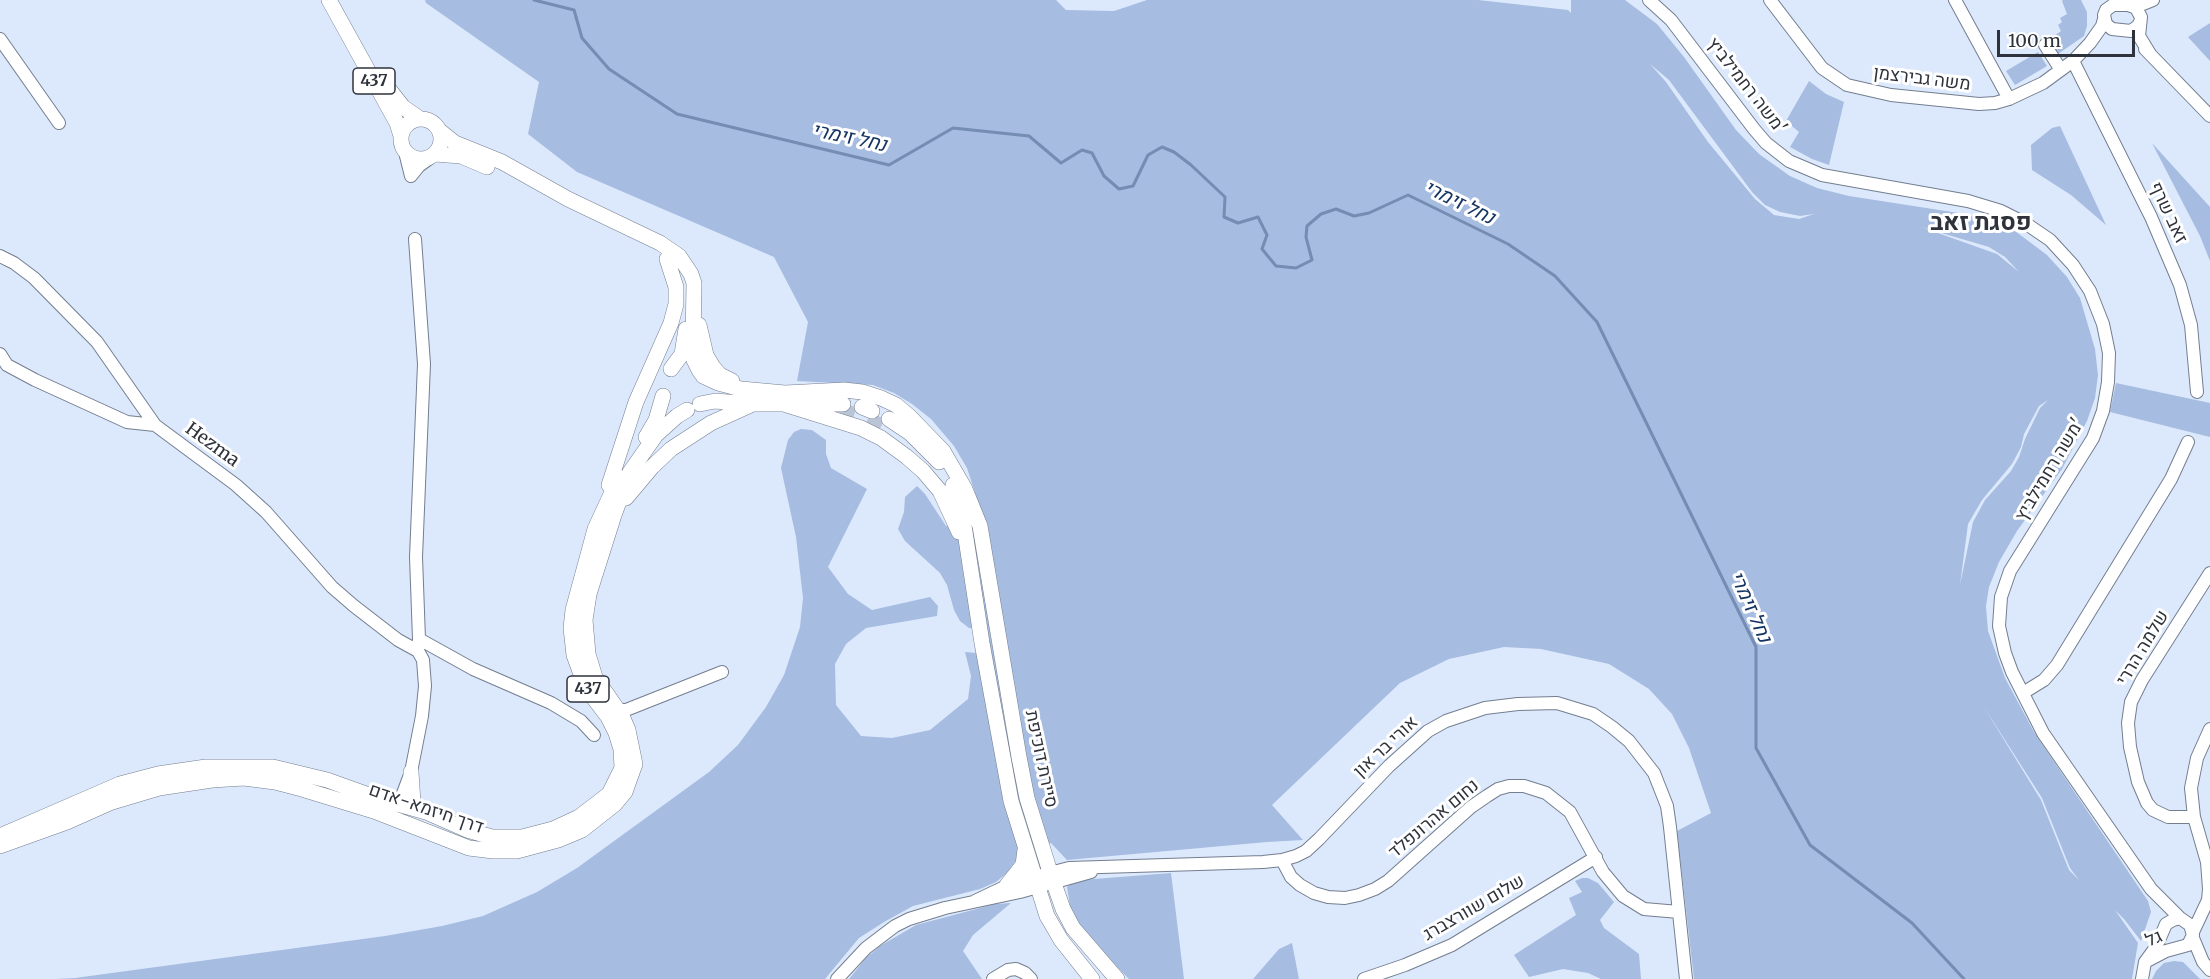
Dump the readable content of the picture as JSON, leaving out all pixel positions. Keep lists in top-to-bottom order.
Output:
{
  "streets": {
    "main road": ["437", "סיירת דוכיפת", "דרך חיזמא-אדם"],
    "street": [
      "משה גבירצמן",
      "משה רחמילביץ'",
      "זאב שרף",
      "Hezma",
      "שלמה הררי",
      "אורי בר און",
      "נחום אהרונפלד",
      "שלום שוורצברג",
      "גל"
    ]
  },
  "crossings": [
    ["משה גבירצמן", "זאב שרף"],
    ["משה רחמילביץ'", "גל"],
    ["אורי בר און", "סיירת דוכיפת"],
    ["אורי בר און", "נחום אהרונפלד"],
    ["נחום אהרונפלד", "שלום שוורצברג"]
  ],
  "districts": ["פסגת זאב"],
  "water": ["נחל זימרי"],
  "scale_bar": "100 m"
}
